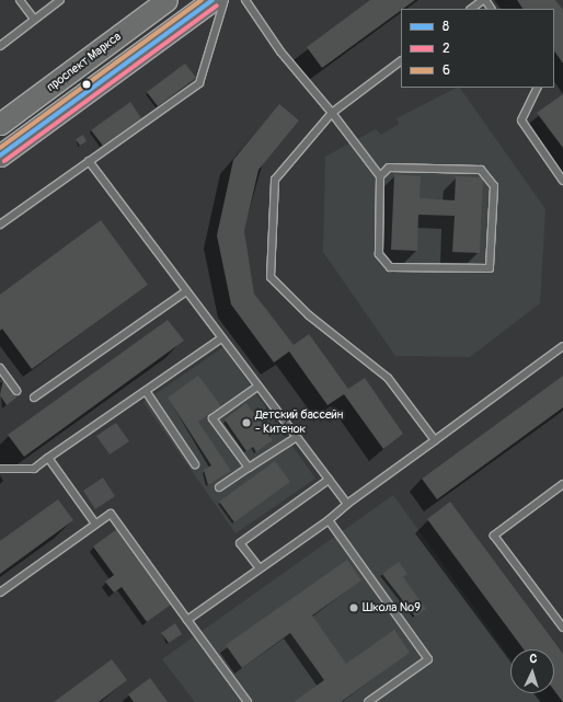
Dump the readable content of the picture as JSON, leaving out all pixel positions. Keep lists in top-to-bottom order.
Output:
{
  "streets": {
    "main road": ["проспект Маркса"]
  },
  "places": ["Детский бассейн - Китенок", "Школа №9"],
  "lines": ["transit line 8", "transit line 6", "transit line 2"],
  "legend": ["8", "2", "6"],
  "north": "top"
}
